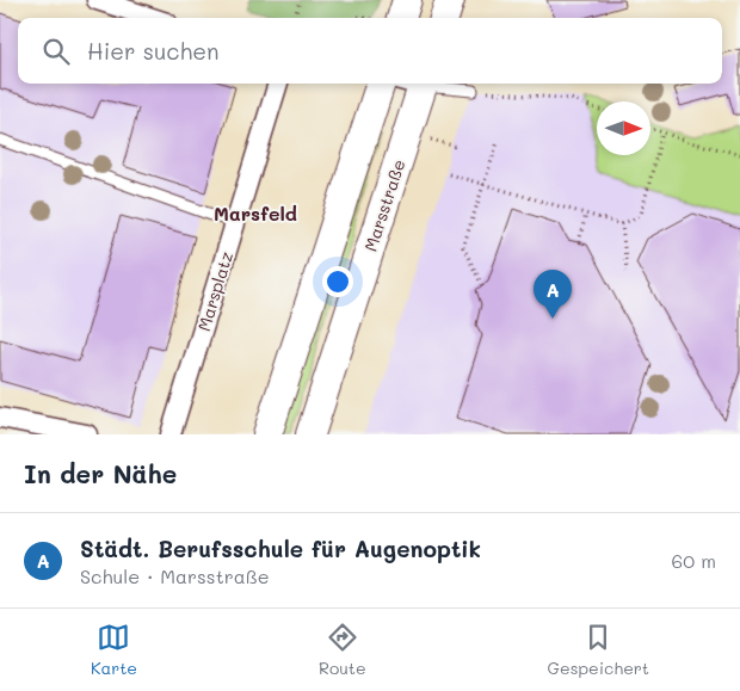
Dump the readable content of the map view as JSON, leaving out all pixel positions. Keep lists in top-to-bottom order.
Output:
{
  "streets": {
    "main road": ["Marsstraße"],
    "street": ["Marsplatz"]
  },
  "districts": ["Marsfeld"],
  "north": "right",
  "page": {
    "search": "Hier suchen",
    "pins": "A",
    "heading": "In der Nähe",
    "list": [
      {
        "mark": "A",
        "name": "Städt. Berufsschule für Augenoptik",
        "note": "Schule · Marsstraße",
        "value": "60 m"
      }
    ],
    "nav": ["Karte", "Route", "Gespeichert"]
  }
}
